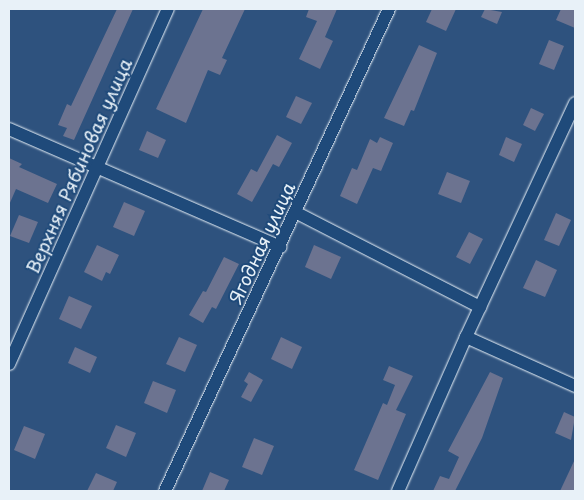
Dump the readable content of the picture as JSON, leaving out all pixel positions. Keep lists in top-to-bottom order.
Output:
{
  "streets": {
    "street": ["Верхняя Рябиновая улица", "Ягодная улица"]
  }
}
